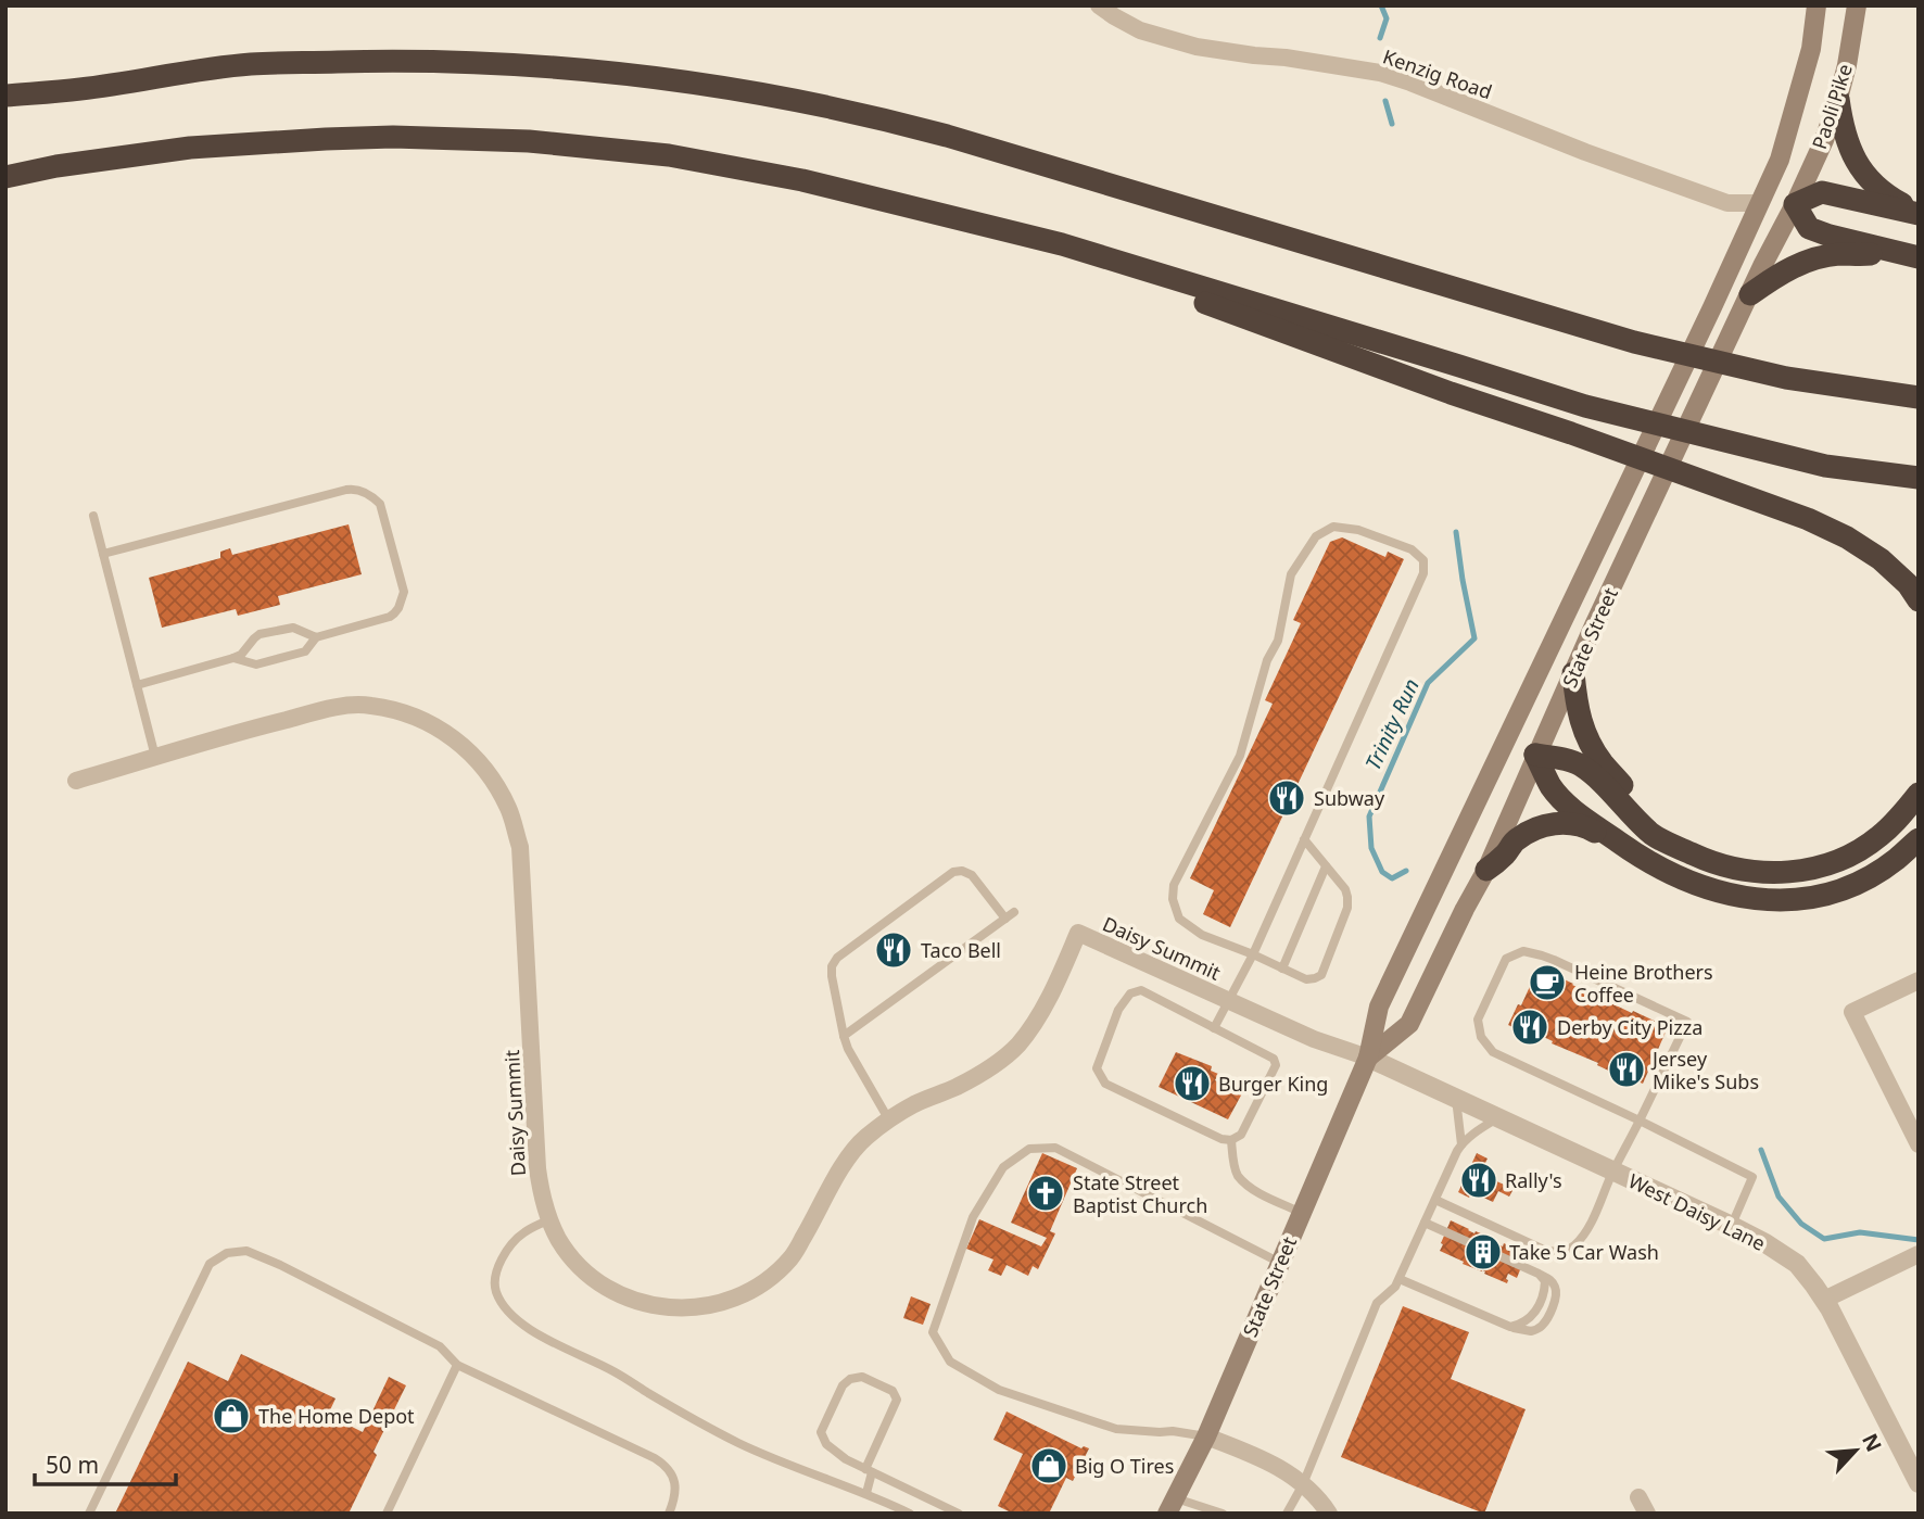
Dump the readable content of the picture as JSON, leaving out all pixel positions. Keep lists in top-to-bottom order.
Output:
{
  "streets": {
    "main road": ["Paoli Pike", "State Street"],
    "street": ["Kenzig Road", "Daisy Summit", "West Daisy Lane"]
  },
  "crossings": [
    ["Kenzig Road", "Paoli Pike"],
    ["Kenzig Road", "State Street"],
    ["Paoli Pike", "State Street"],
    ["State Street", "West Daisy Lane"]
  ],
  "water": ["Trinity Run"],
  "places": {
    "restaurant": [
      "Subway",
      "Taco Bell",
      "Derby City Pizza",
      "Jersey Mike's Subs",
      "Burger King",
      "Rally's"
    ],
    "cafe": ["Heine Brothers Coffee"],
    "church": ["State Street Baptist Church"],
    "building": ["Take 5 Car Wash"],
    "shop": ["The Home Depot", "Big O Tires"]
  },
  "scale_bar": "50 m",
  "north": "top right"
}
